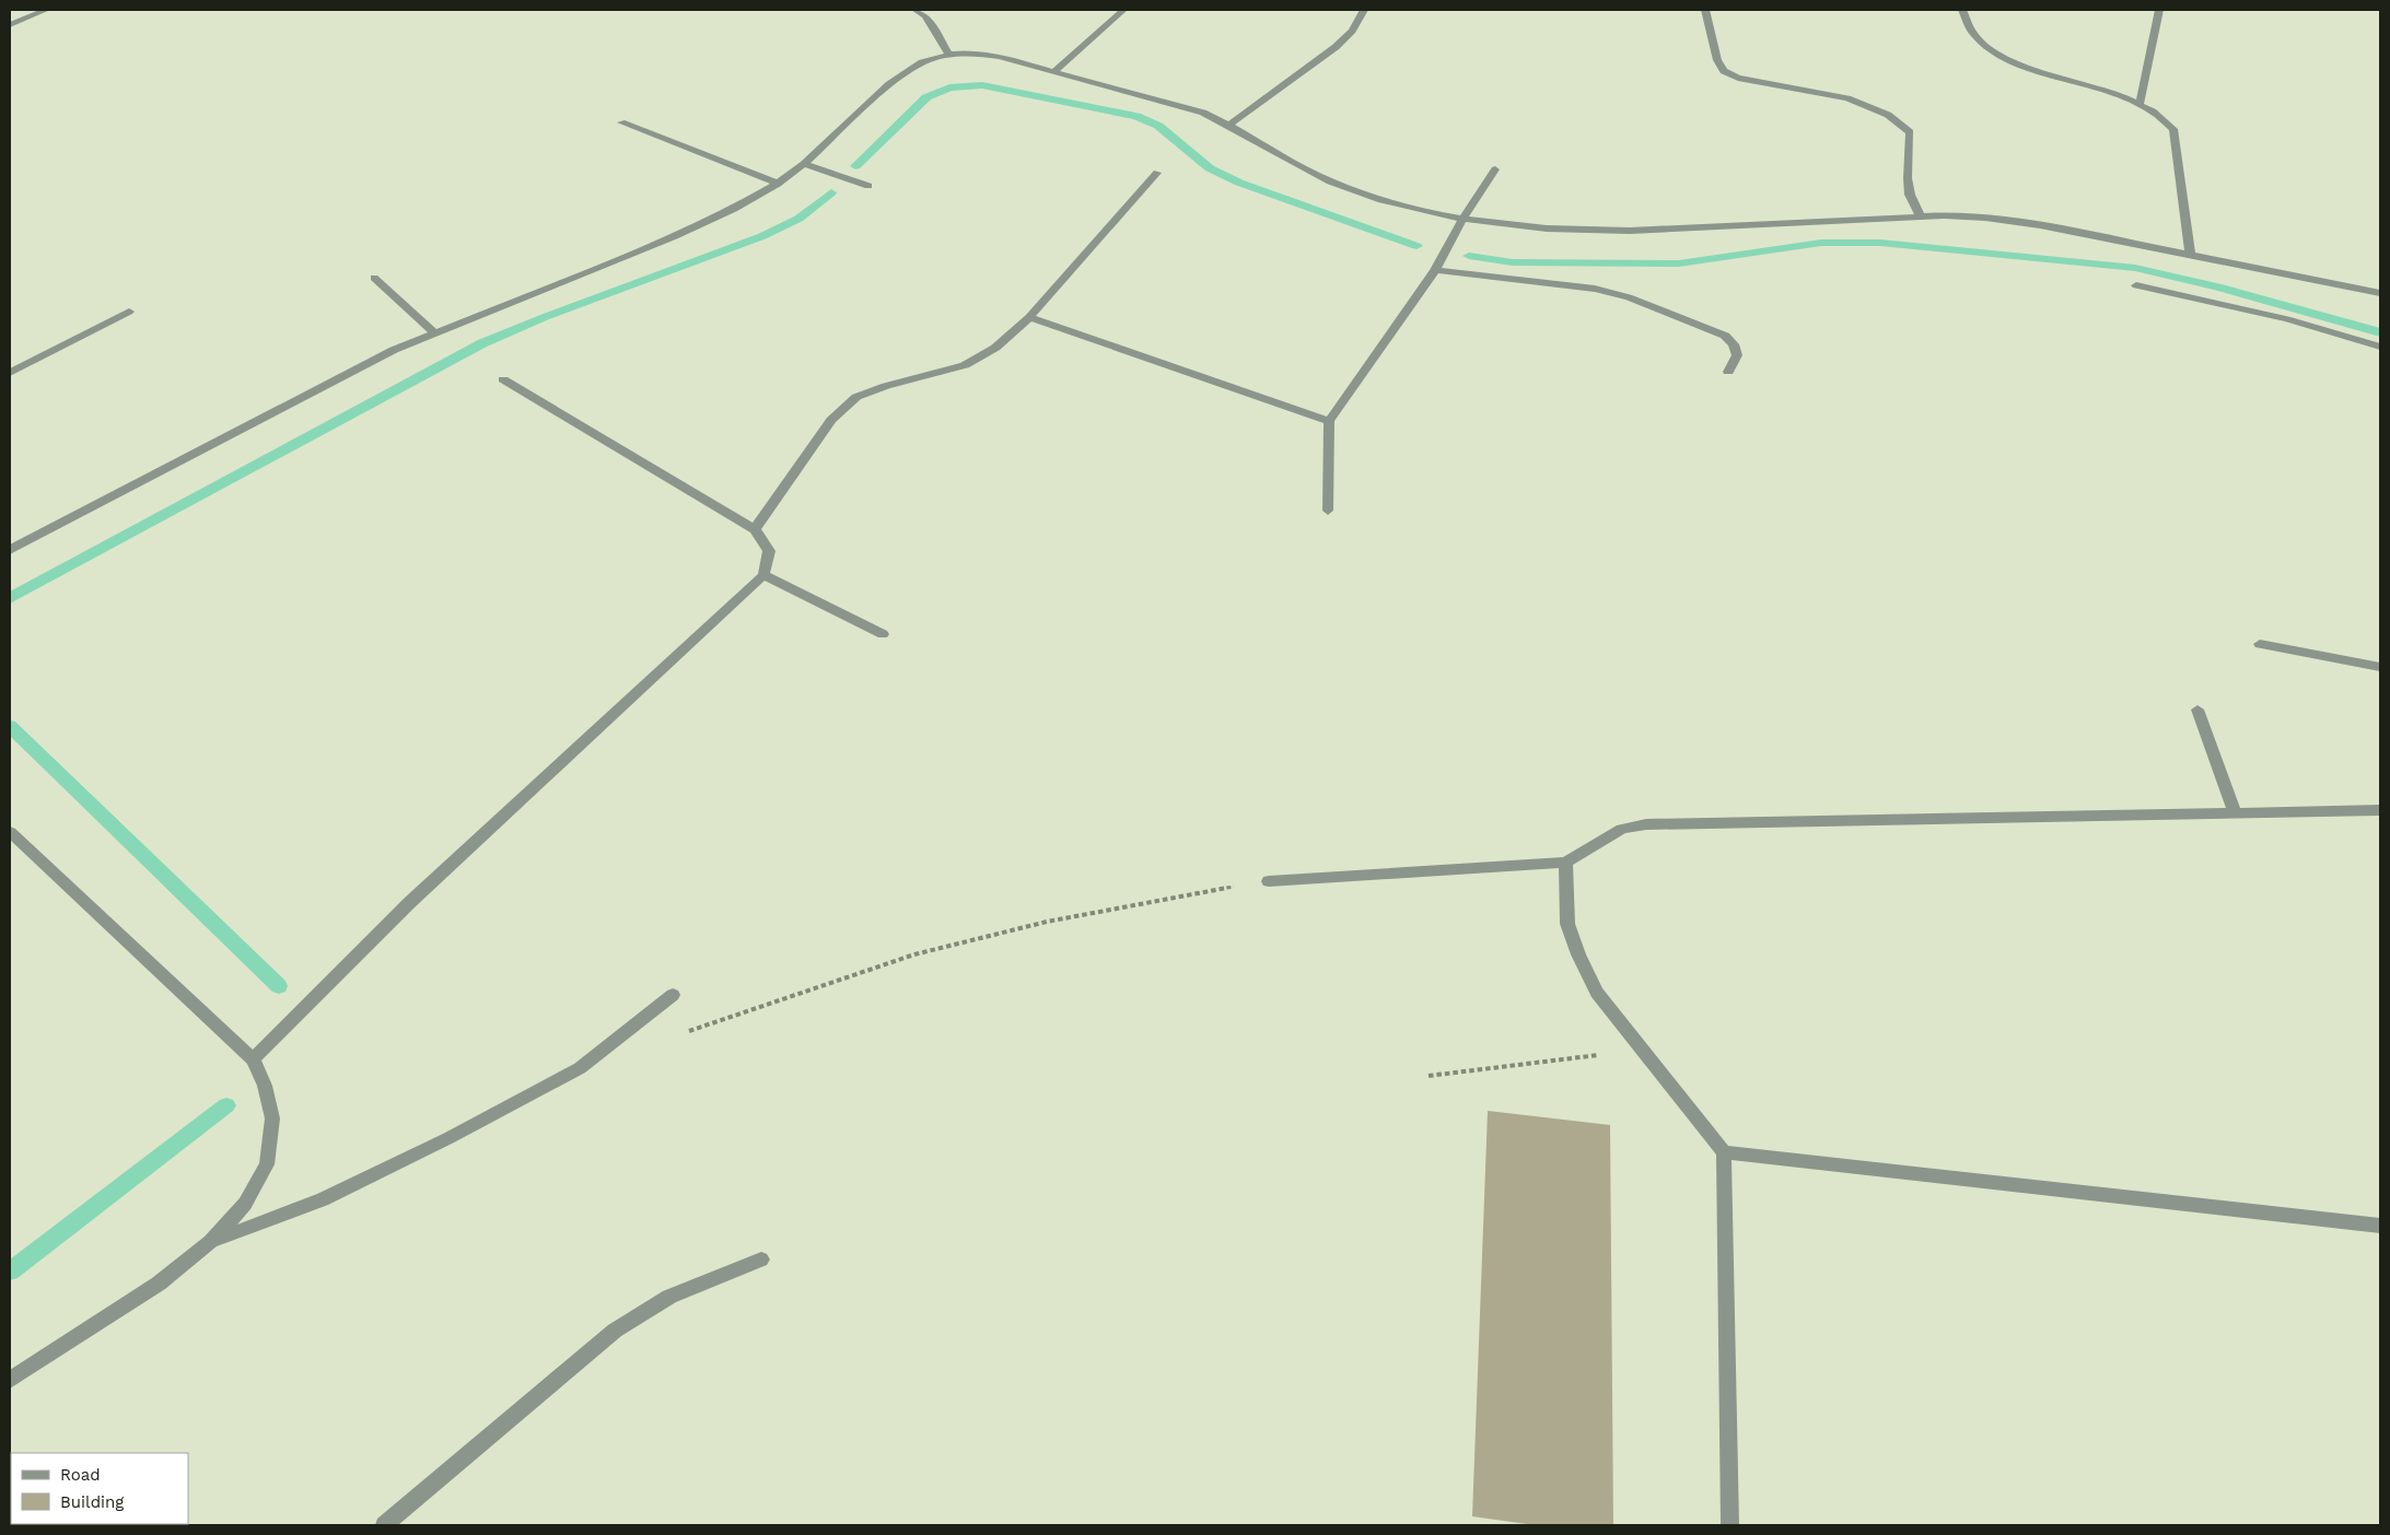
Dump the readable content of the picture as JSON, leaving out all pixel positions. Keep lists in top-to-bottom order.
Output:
{
  "legend": ["Road", "Building"]
}
